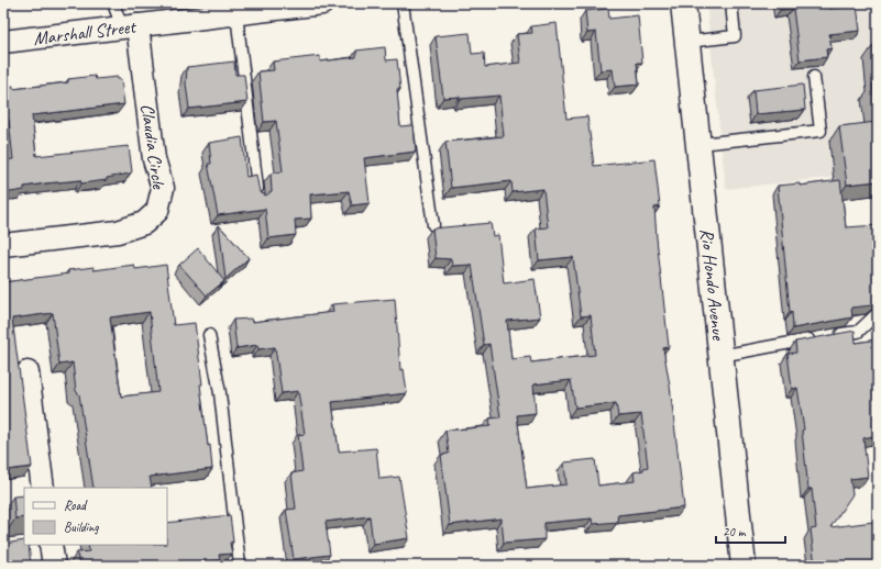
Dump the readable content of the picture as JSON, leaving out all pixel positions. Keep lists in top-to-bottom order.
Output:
{
  "streets": {
    "street": ["Marshall Street", "Claudia Circle", "Rio Hondo Avenue"]
  },
  "crossings": [
    ["Marshall Street", "Claudia Circle"]
  ],
  "legend": ["Road", "Building"],
  "scale_bar": "20 m"
}
